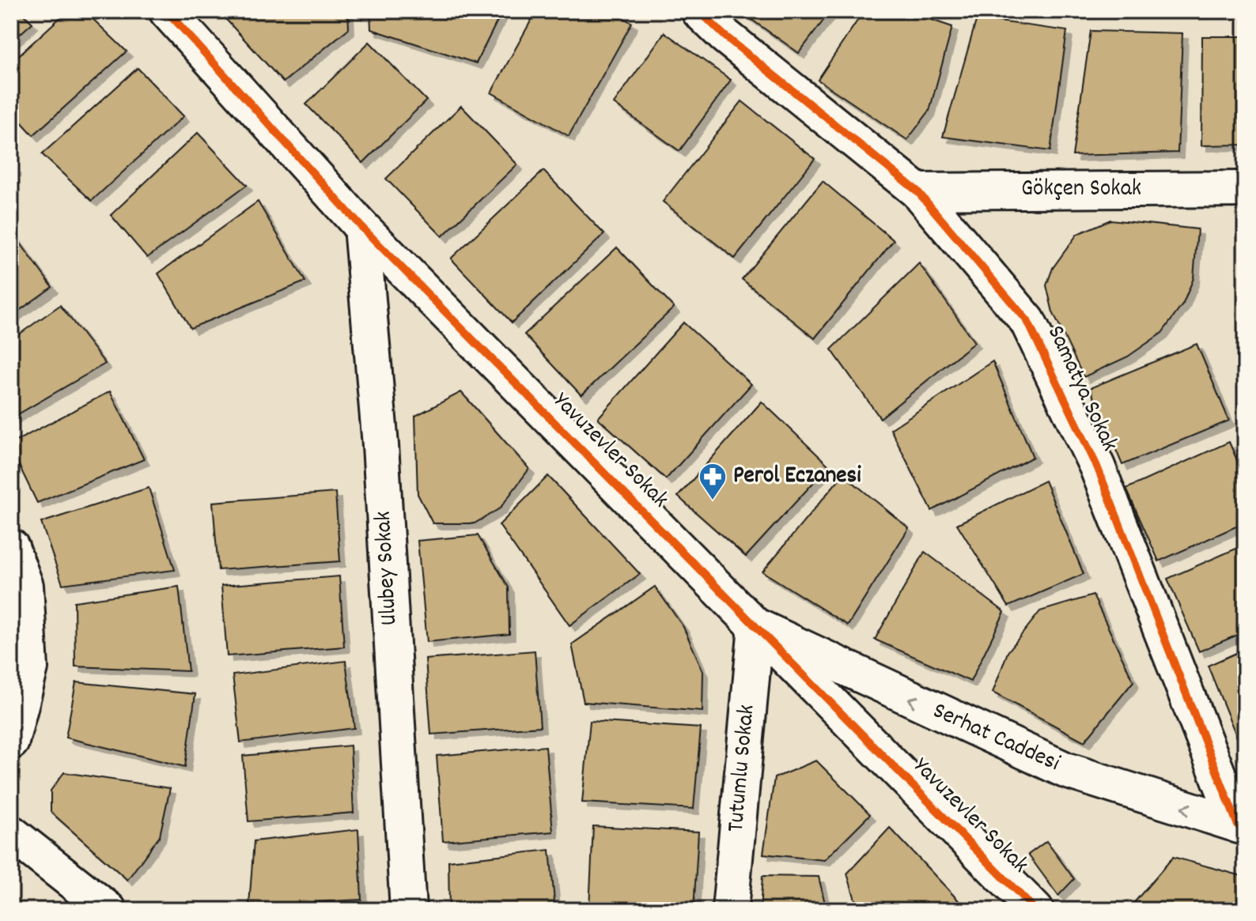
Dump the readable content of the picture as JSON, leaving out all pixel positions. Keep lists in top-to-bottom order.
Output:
{
  "streets": {
    "street": [
      "Gökçen Sokak",
      "Samatya Sokak",
      "Yavuzevler Sokak",
      "Ulubey Sokak",
      "Serhat Caddesi",
      "Tutumlu Sokak"
    ]
  },
  "crossings": [
    ["Gökçen Sokak", "Samatya Sokak"],
    ["Samatya Sokak", "Serhat Caddesi"],
    ["Yavuzevler Sokak", "Ulubey Sokak"],
    ["Yavuzevler Sokak", "Serhat Caddesi"],
    ["Yavuzevler Sokak", "Tutumlu Sokak"],
    ["Serhat Caddesi", "Tutumlu Sokak"]
  ],
  "one_way": ["Serhat Caddesi"],
  "places": {
    "pharmacy": ["Perol Eczanesi"]
  }
}
